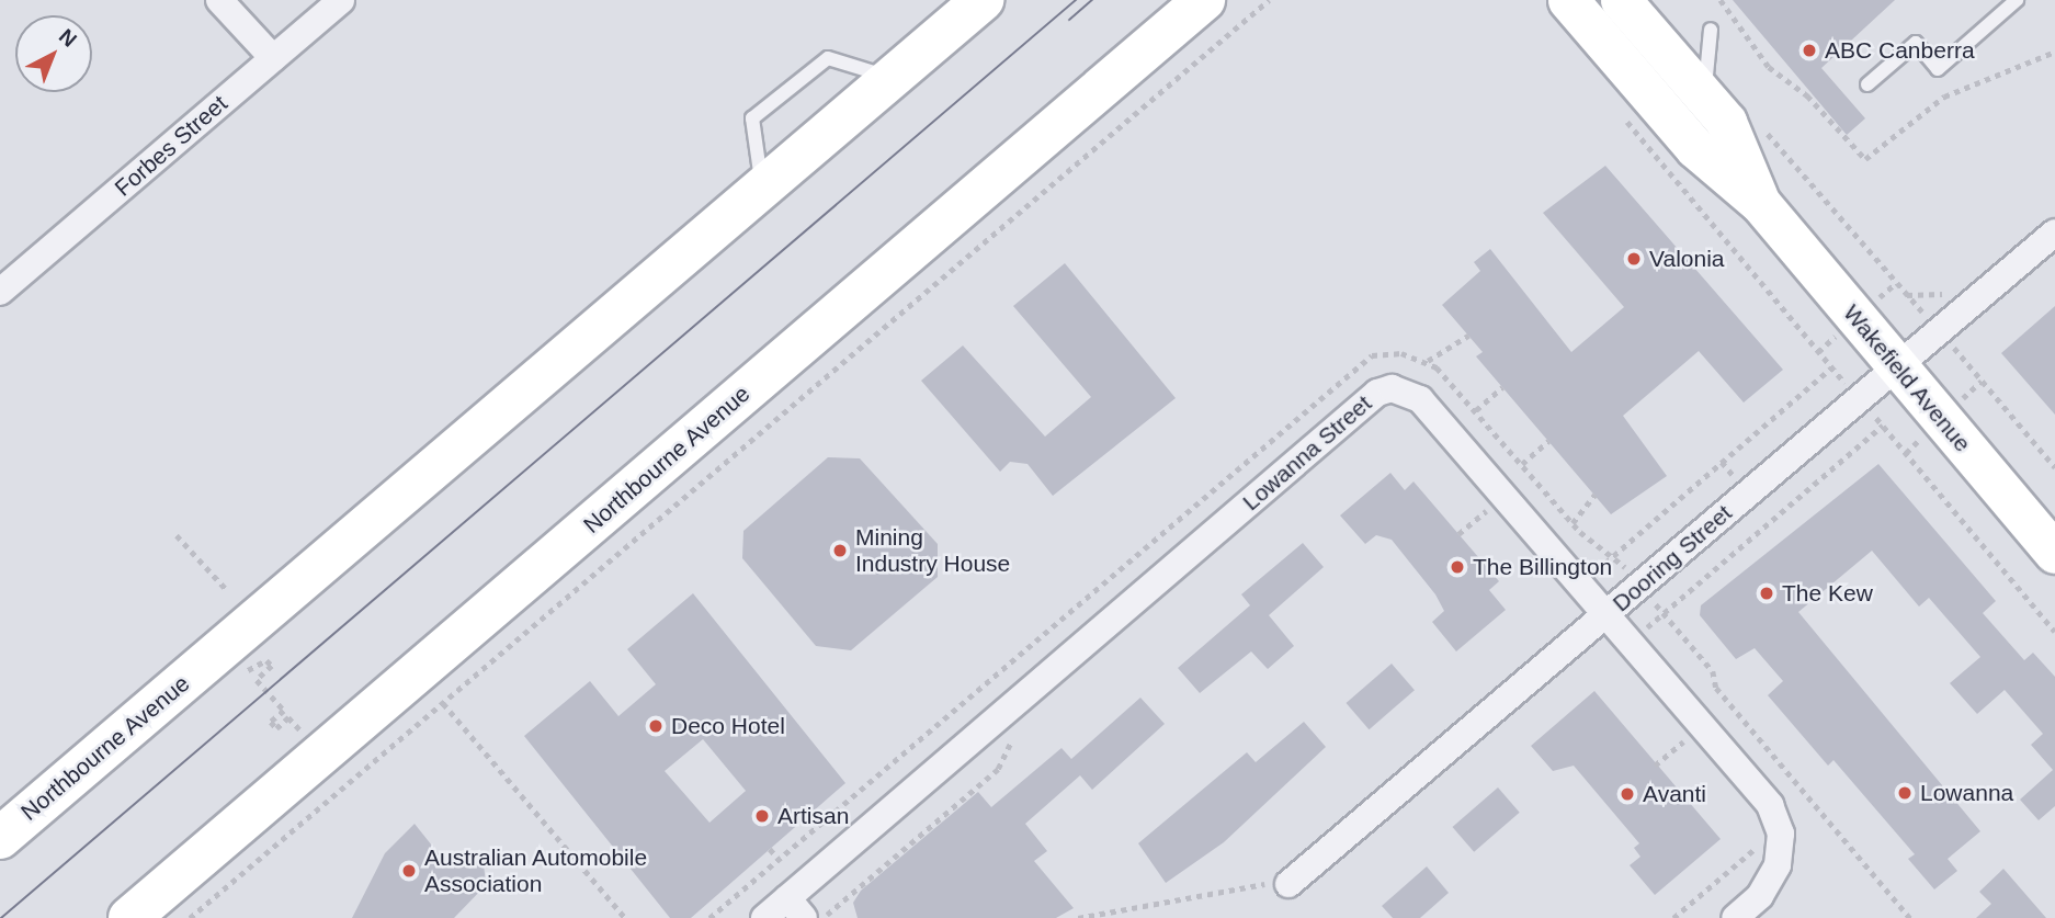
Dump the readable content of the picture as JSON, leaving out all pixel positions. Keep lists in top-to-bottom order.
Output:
{
  "streets": {
    "highway": ["Northbourne Avenue"],
    "main road": ["Wakefield Avenue"],
    "street": ["Forbes Street", "Lowanna Street", "Dooring Street"]
  },
  "crossings": [
    ["Wakefield Avenue", "Dooring Street"],
    ["Lowanna Street", "Dooring Street"]
  ],
  "places": [
    "ABC Canberra",
    "Valonia",
    "Mining Industry House",
    "The Billington",
    "The Kew",
    "Deco Hotel",
    "Lowanna",
    "Avanti",
    "Artisan",
    "Australian Automobile Association"
  ],
  "north": "top right"
}
